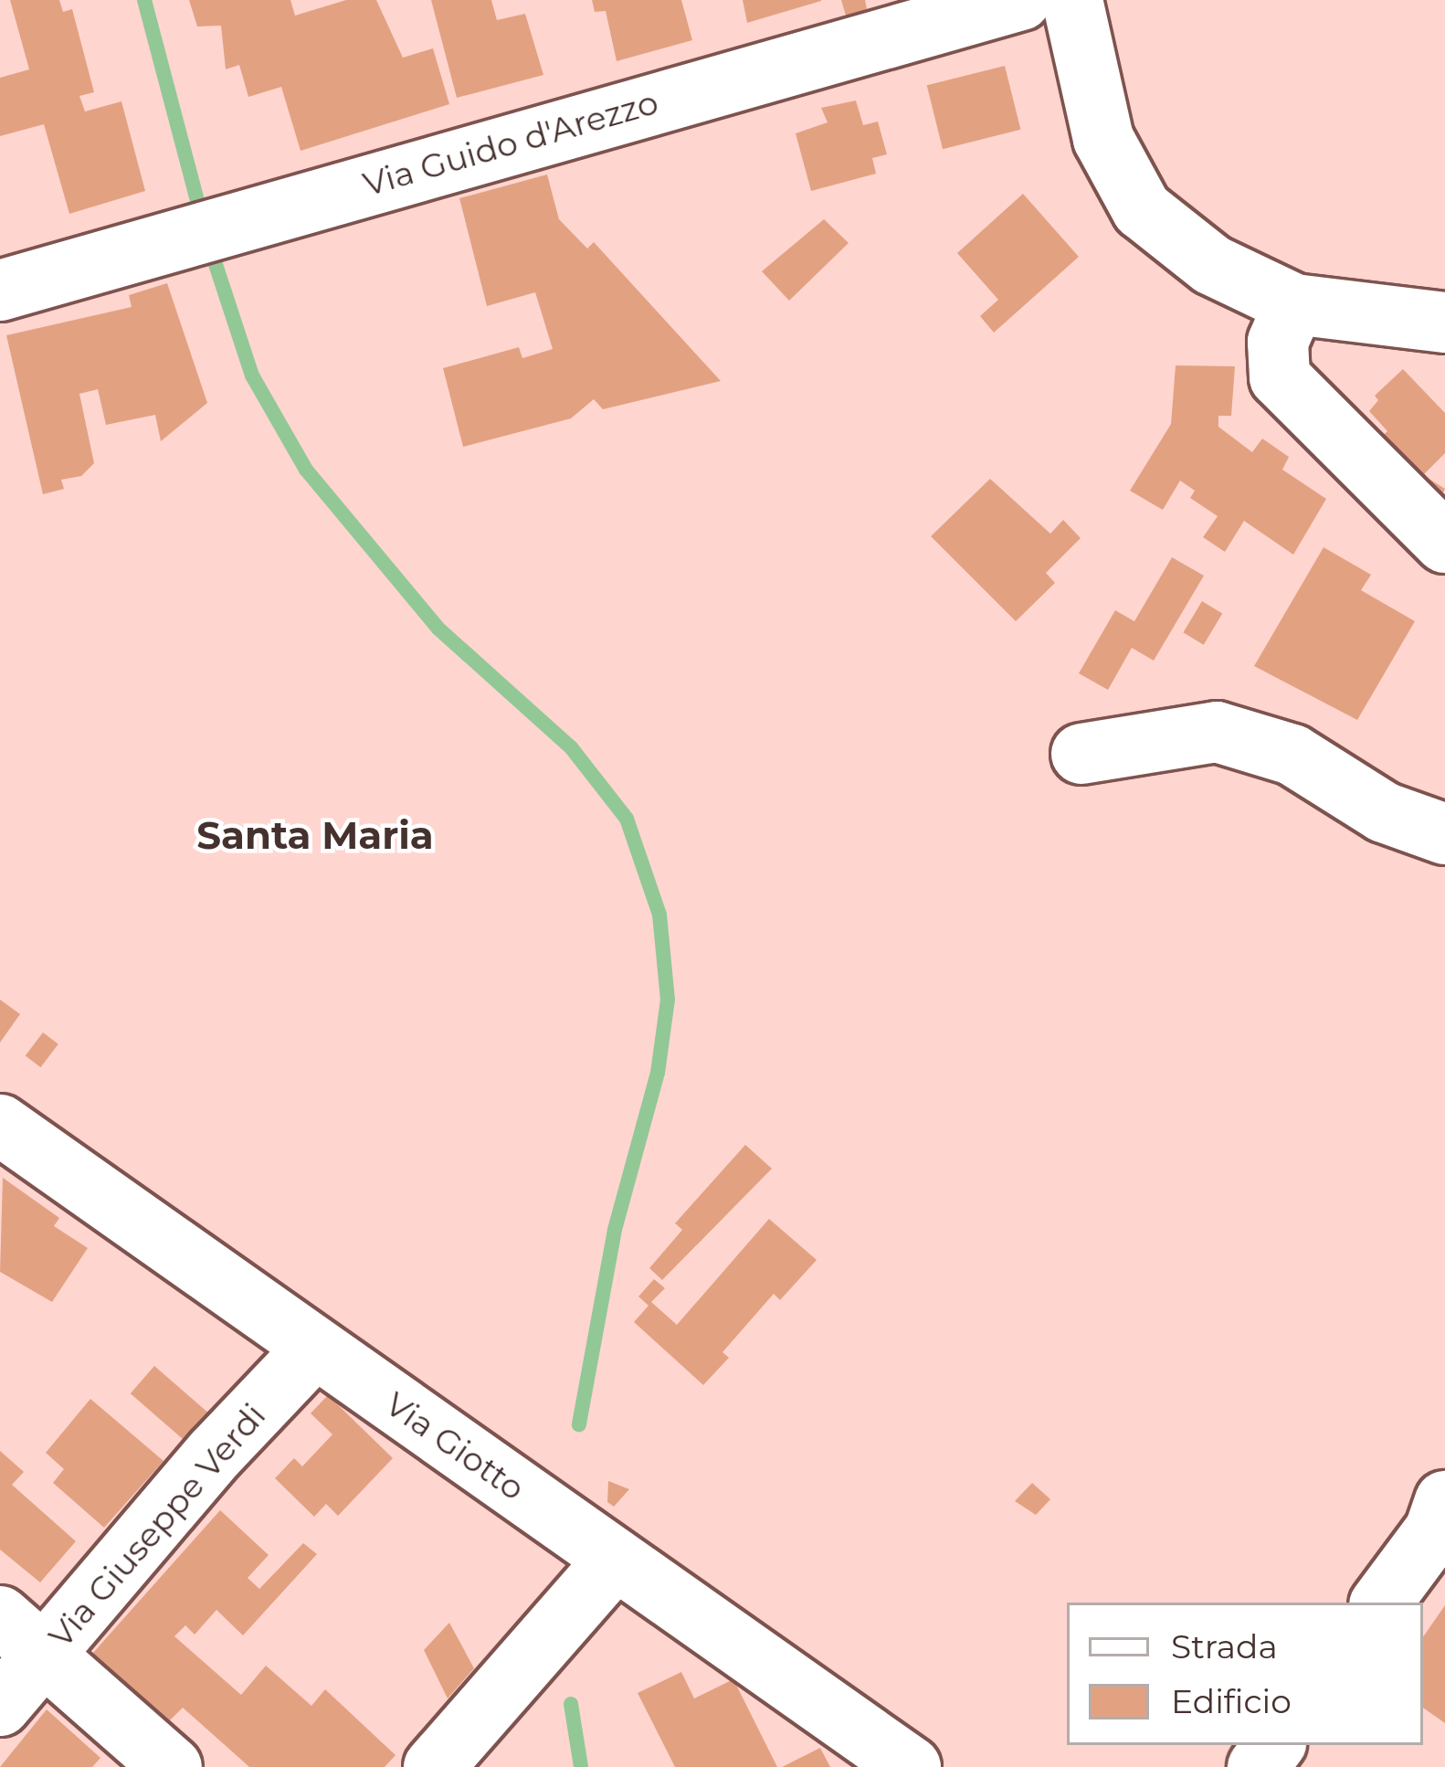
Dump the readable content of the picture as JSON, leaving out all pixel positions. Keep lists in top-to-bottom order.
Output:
{
  "streets": {
    "street": ["Via Guido d'Arezzo", "Via Giotto", "Via Giuseppe Verdi"]
  },
  "crossings": [
    ["Via Giotto", "Via Giuseppe Verdi"]
  ],
  "districts": ["Santa Maria"],
  "legend": ["Strada", "Edificio"]
}
